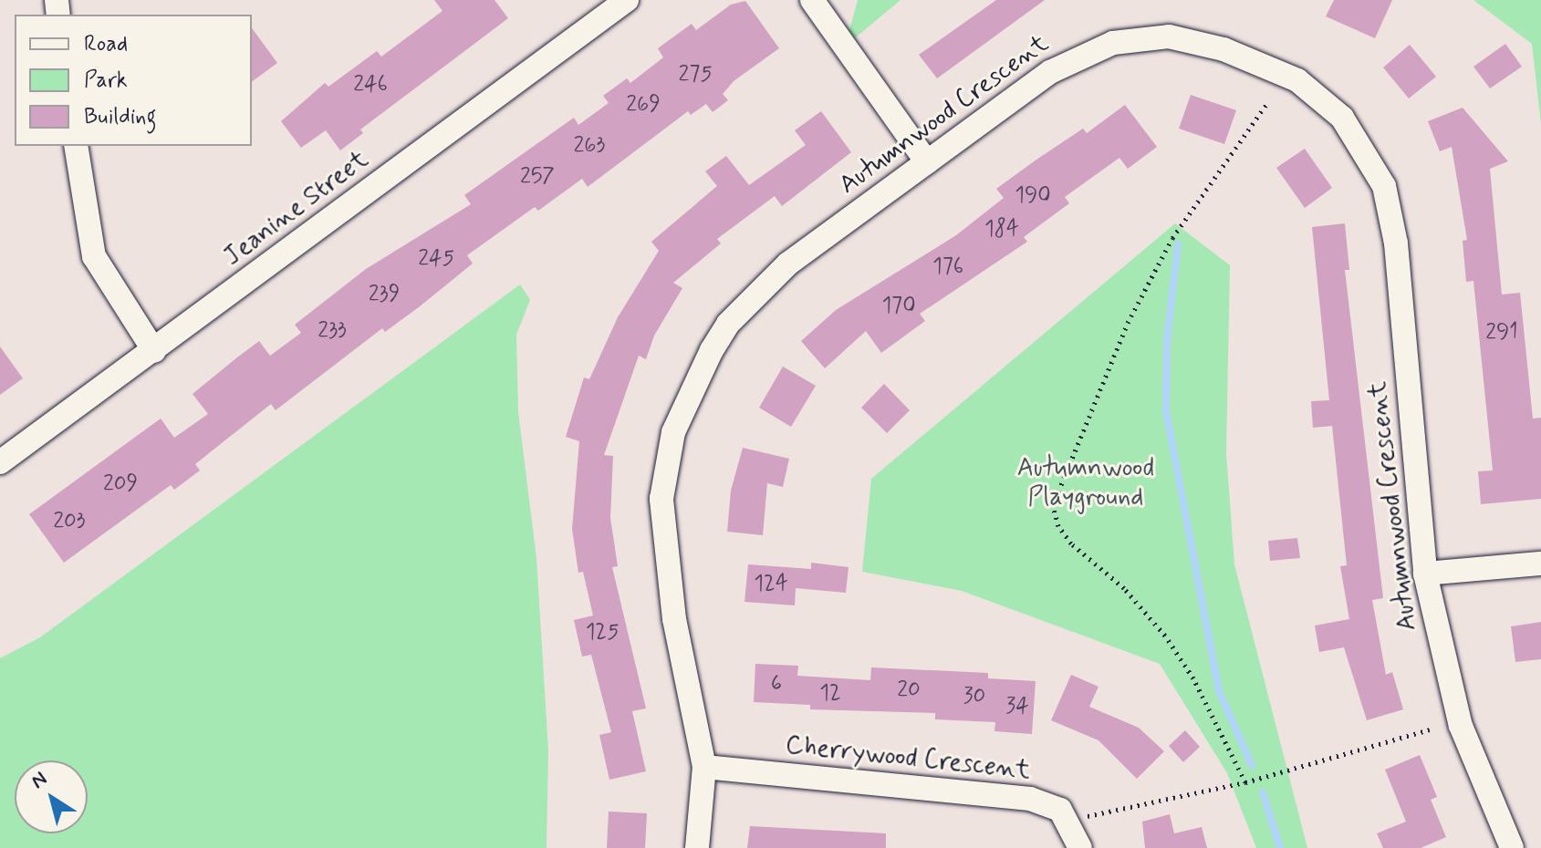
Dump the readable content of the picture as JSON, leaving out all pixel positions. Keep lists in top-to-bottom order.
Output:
{
  "streets": {
    "street": ["Autumnwood Crescent", "Jeanine Street", "Cherrywood Crescent"]
  },
  "crossings": [
    ["Autumnwood Crescent", "Cherrywood Crescent"]
  ],
  "parks": ["Autumnwood Playground"],
  "house_numbers": [
    "275",
    "246",
    "269",
    "263",
    "257",
    "190",
    "184",
    "245",
    "176",
    "239",
    "170",
    "233",
    "291",
    "209",
    "203",
    "124",
    "125",
    "6",
    "20",
    "12",
    "30",
    "34"
  ],
  "legend": ["Road", "Park", "Building"],
  "north": "top left"
}
